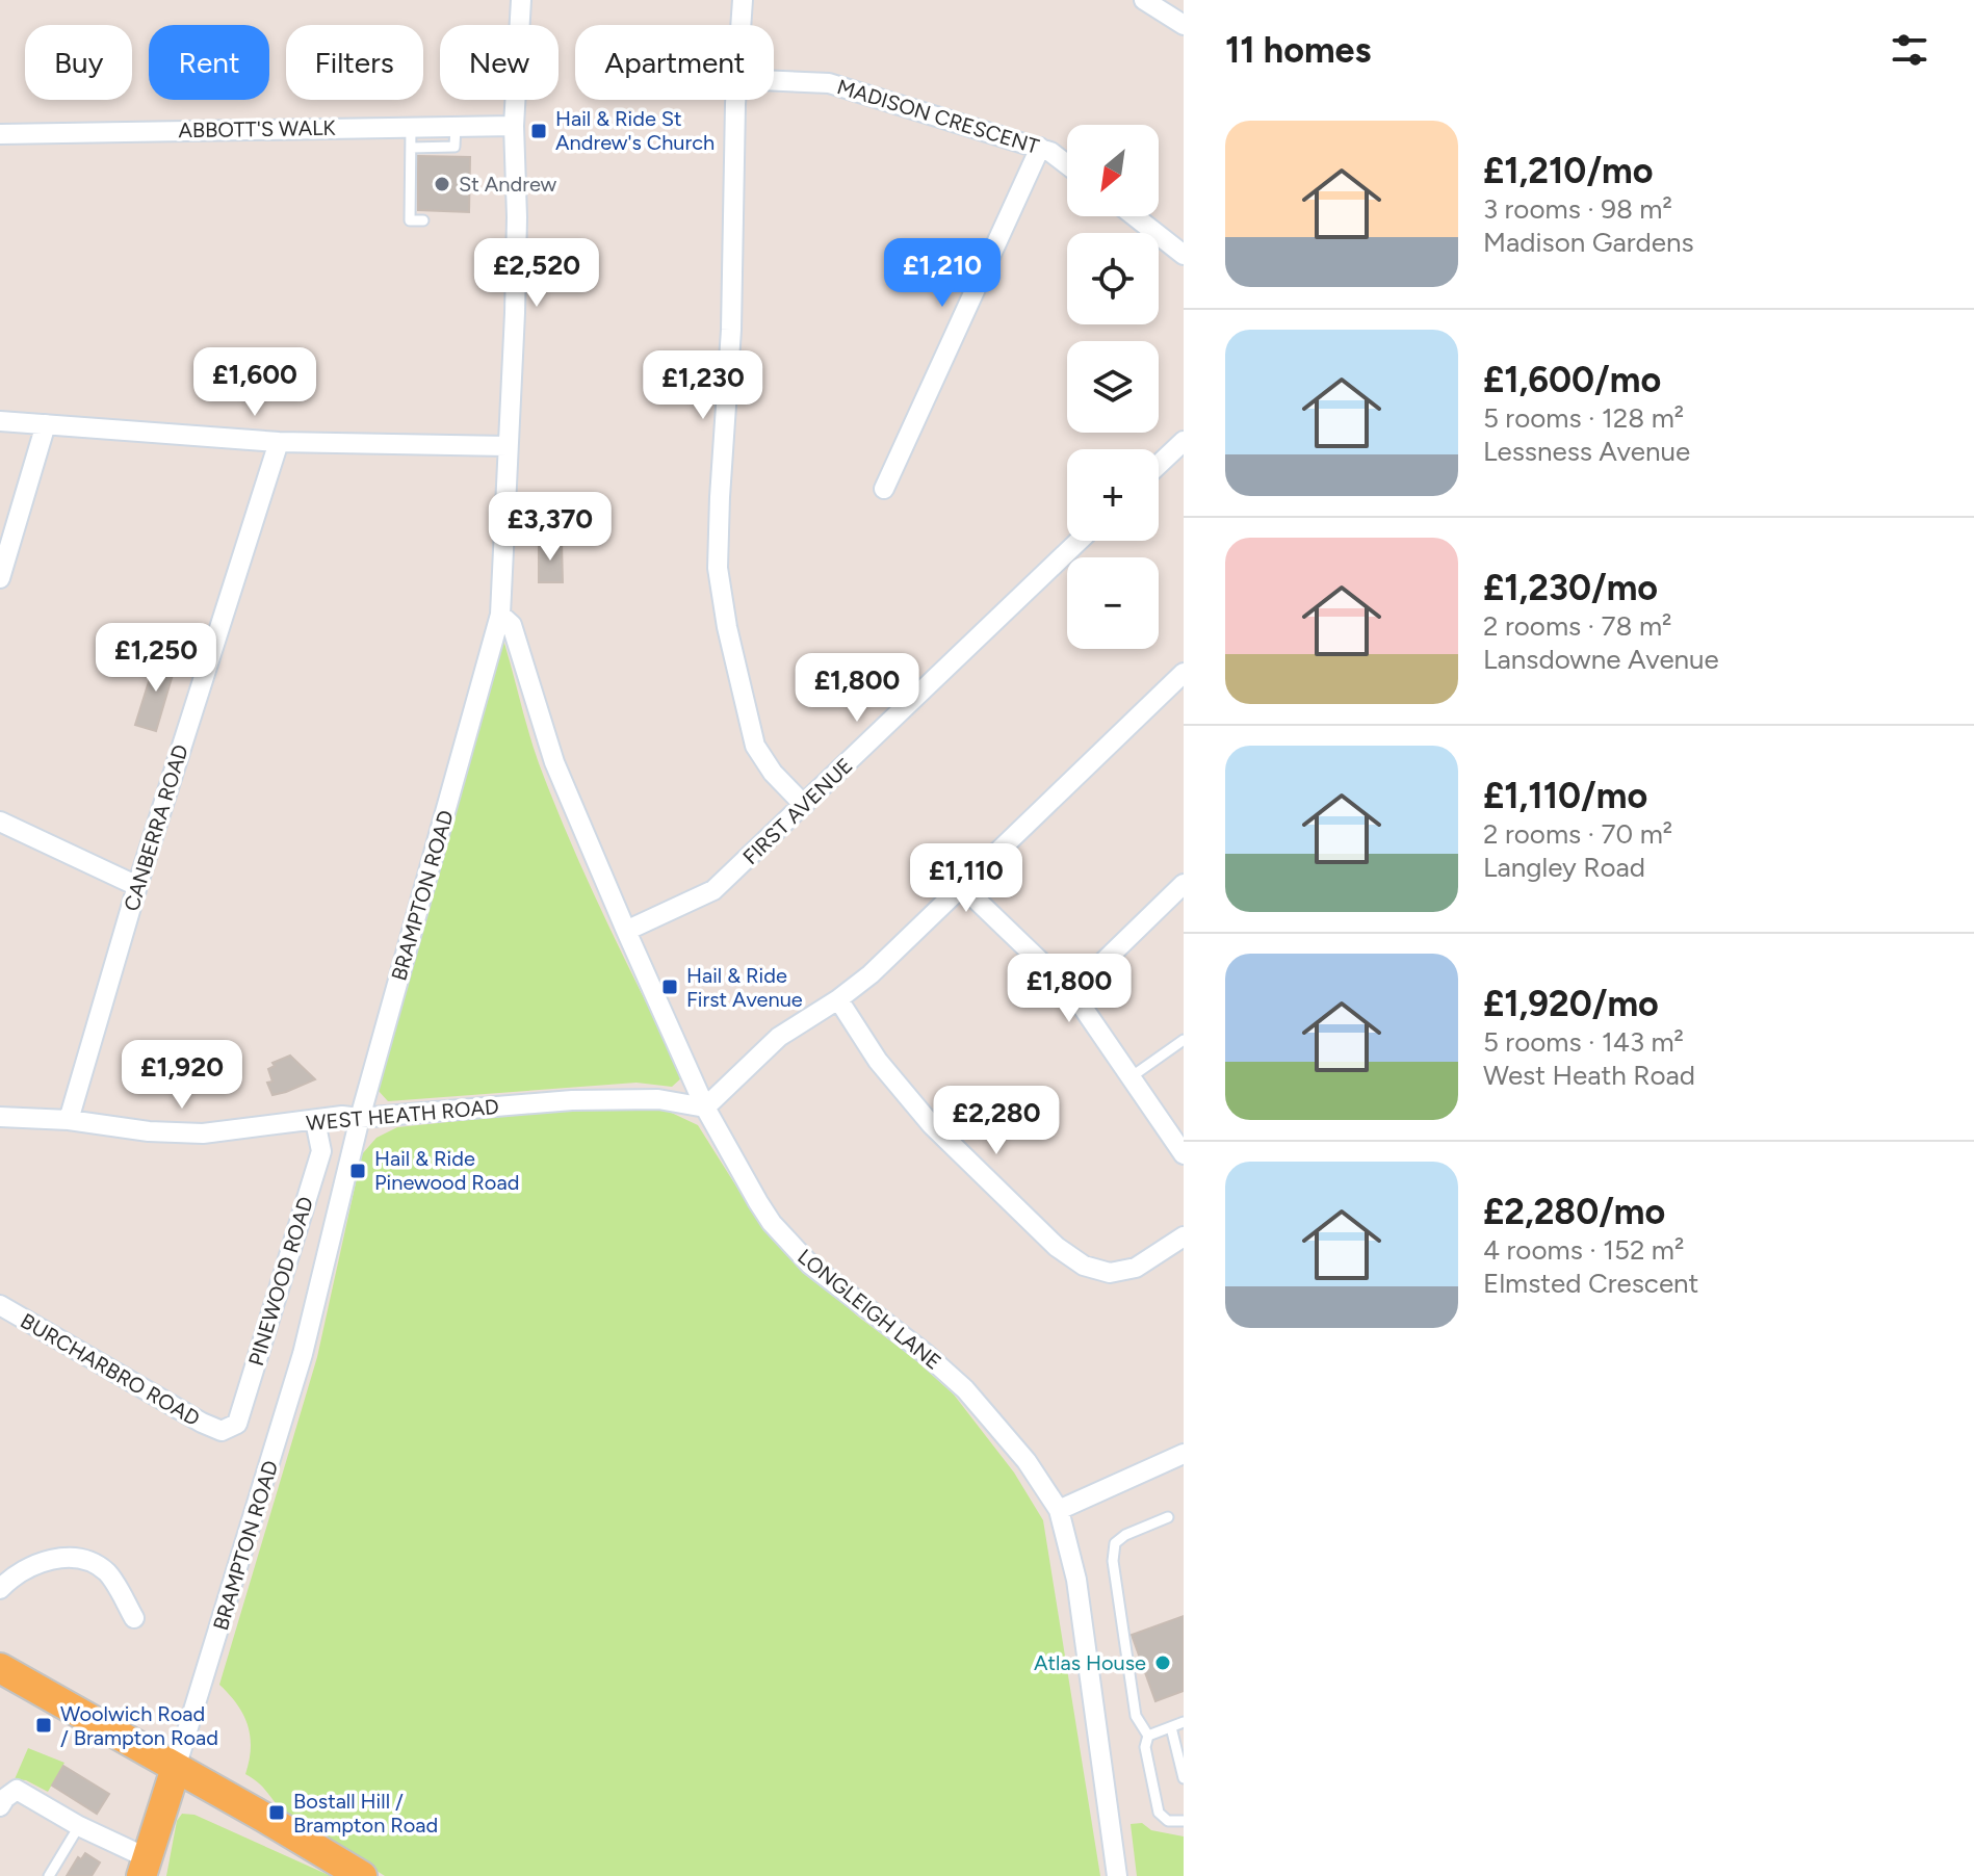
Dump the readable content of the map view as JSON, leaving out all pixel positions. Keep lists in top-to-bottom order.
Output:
{
  "streets": {
    "street": [
      "MADISON CRESCENT",
      "ABBOTT'S WALK",
      "FIRST AVENUE",
      "CANBERRA ROAD",
      "BRAMPTON ROAD",
      "WEST HEATH ROAD",
      "PINEWOOD ROAD",
      "LONGLEIGH LANE",
      "BURCHARBRO ROAD"
    ]
  },
  "crossings": [
    ["ABBOTT'S WALK", "BRAMPTON ROAD"],
    ["FIRST AVENUE", "LONGLEIGH LANE"],
    ["CANBERRA ROAD", "WEST HEATH ROAD"],
    ["BRAMPTON ROAD", "WEST HEATH ROAD"],
    ["BRAMPTON ROAD", "LONGLEIGH LANE"],
    ["WEST HEATH ROAD", "PINEWOOD ROAD"],
    ["WEST HEATH ROAD", "LONGLEIGH LANE"],
    ["PINEWOOD ROAD", "BURCHARBRO ROAD"]
  ],
  "places": {
    "transit": [
      "Hail & Ride St Andrew's Church",
      "Hail & Ride First Avenue",
      "Hail & Ride Pinewood Road",
      "Woolwich Road / Brampton Road",
      "Bostall Hill / Brampton Road"
    ],
    "other": ["St Andrew", "Atlas House"]
  },
  "north": "bottom left",
  "page": {
    "heading": "11 homes",
    "chip": [
      "Buy",
      "Rent",
      "Filters",
      "New",
      "Apartment"
    ],
    "list": [
      {
        "name": "£1,210/mo",
        "note": "3 rooms · 98 m² · Madison Gardens"
      },
      {
        "name": "£1,600/mo",
        "note": "5 rooms · 128 m² · Lessness Avenue"
      },
      {
        "name": "£1,230/mo",
        "note": "2 rooms · 78 m² · Lansdowne Avenue"
      },
      {
        "name": "£1,110/mo",
        "note": "2 rooms · 70 m² · Langley Road"
      },
      {
        "name": "£1,920/mo",
        "note": "5 rooms · 143 m² · West Heath Road"
      },
      {
        "name": "£2,280/mo",
        "note": "4 rooms · 152 m² · Elmsted Crescent"
      }
    ],
    "map_buttons": ["+", "−"],
    "price": [
      "£2,520",
      "£1,210",
      "£1,600",
      "£1,230",
      "£3,370",
      "£1,250",
      "£1,800",
      "£1,110",
      "£1,800",
      "£1,920",
      "£2,280"
    ]
  }
}
